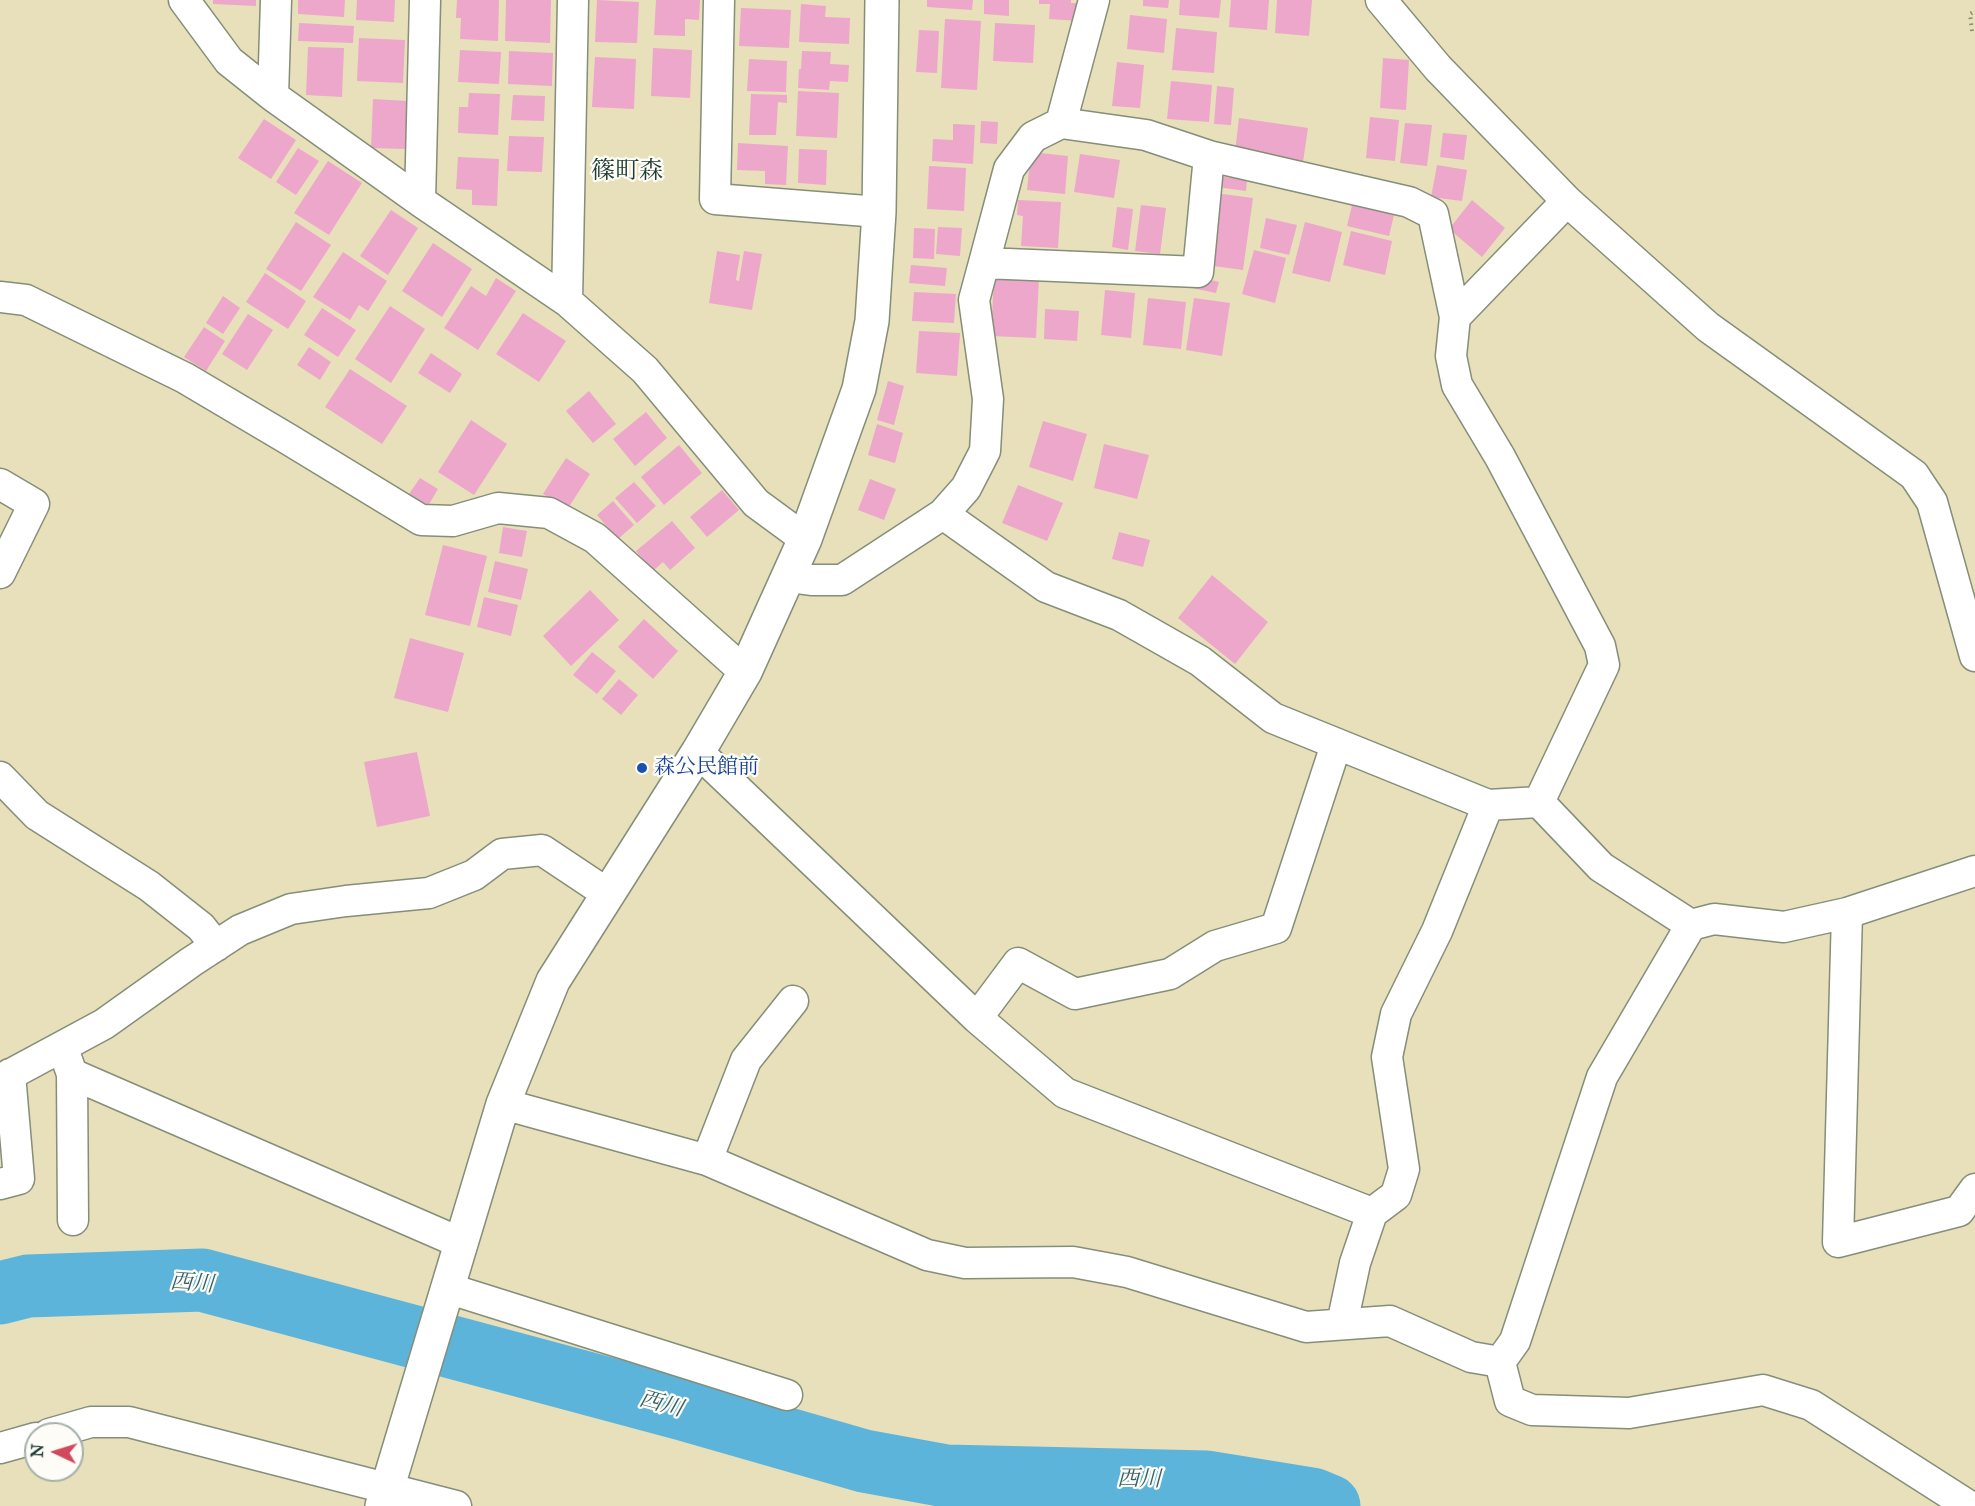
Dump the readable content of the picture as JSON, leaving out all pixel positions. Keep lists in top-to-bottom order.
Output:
{
  "districts": ["篠町森"],
  "water": ["西川"],
  "places": ["森公民館前"],
  "north": "left"
}
